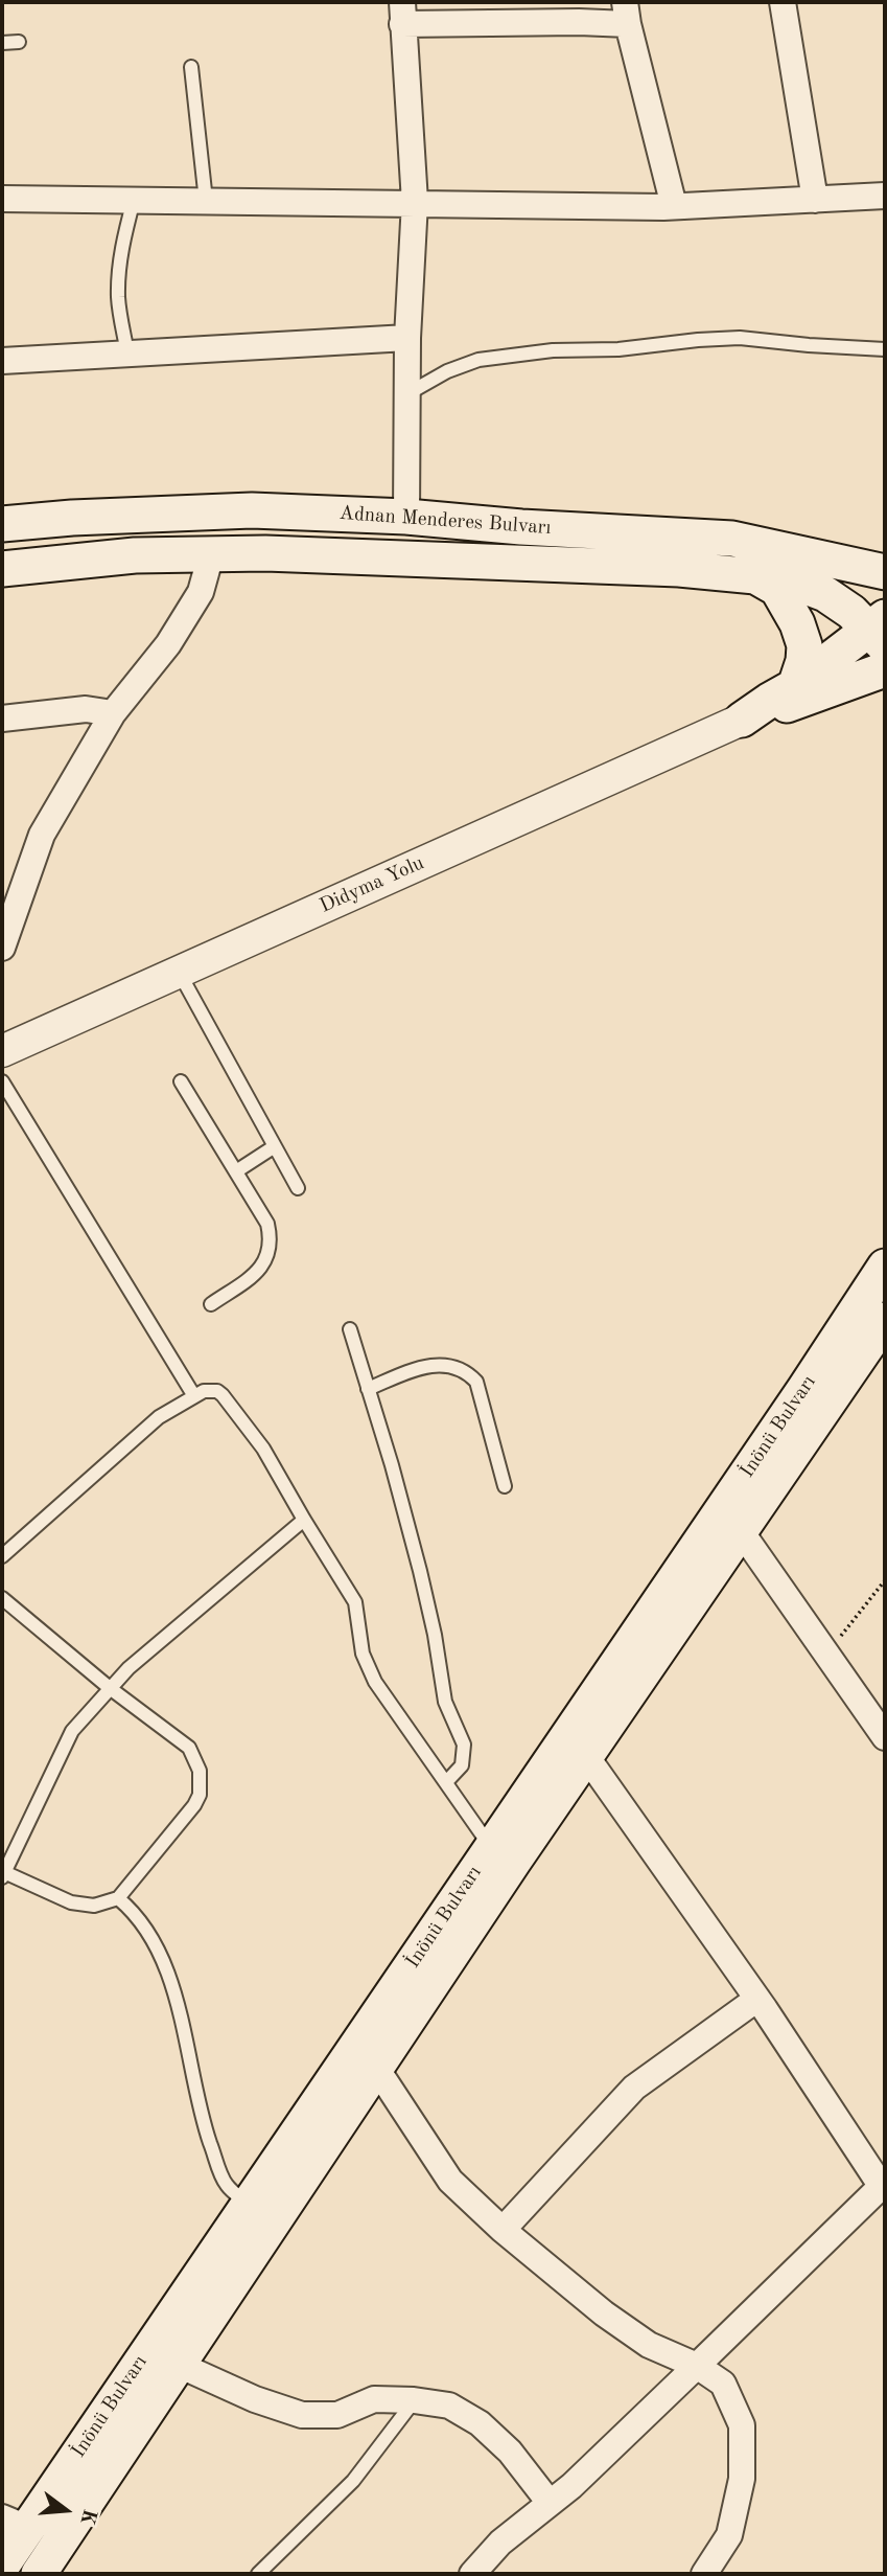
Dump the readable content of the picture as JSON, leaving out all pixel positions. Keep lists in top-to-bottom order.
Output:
{
  "streets": {
    "main road": ["Adnan Menderes Bulvarı", "İnönü Bulvarı"],
    "street": ["Didyma Yolu"]
  },
  "north": "right"
}
